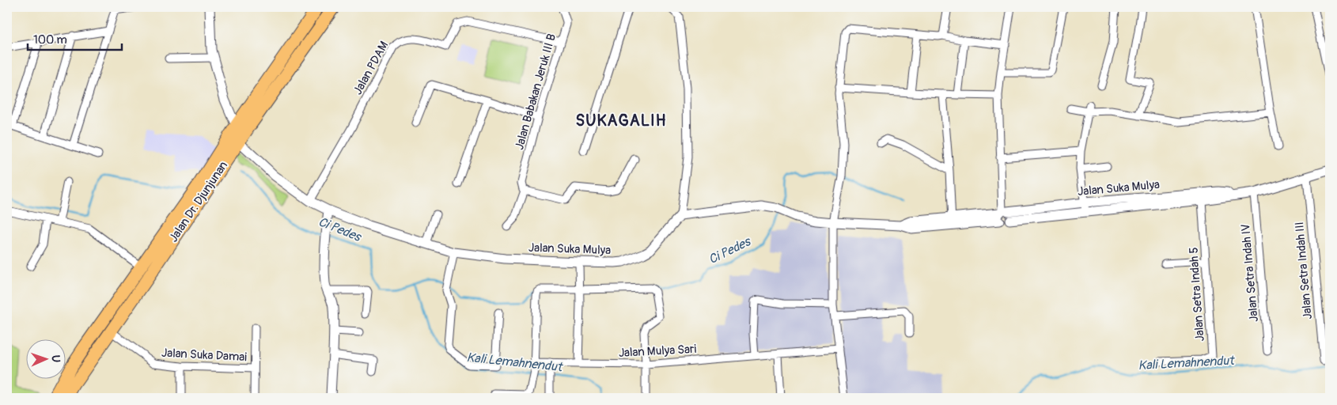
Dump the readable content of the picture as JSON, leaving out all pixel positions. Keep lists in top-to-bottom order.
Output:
{
  "streets": {
    "highway": ["Jalan Dr. Djunjunan"],
    "street": [
      "Jalan PDAM",
      "Jalan Babakan Jeruk III B",
      "Jalan Suka Mulya",
      "Jalan Setra Indah III",
      "Jalan Setra Indah IV",
      "Jalan Setra Indah 5",
      "Jalan Mulya Sari",
      "Jalan Suka Damai"
    ]
  },
  "crossings": [
    ["Jalan PDAM", "Jalan Babakan Jeruk III B"],
    ["Jalan PDAM", "Jalan Suka Mulya"],
    ["Jalan Suka Mulya", "Jalan Dr. Djunjunan"],
    ["Jalan Suka Mulya", "Jalan Setra Indah III"],
    ["Jalan Suka Mulya", "Jalan Setra Indah IV"],
    ["Jalan Suka Mulya", "Jalan Setra Indah 5"],
    ["Jalan Dr. Djunjunan", "Jalan Suka Damai"]
  ],
  "districts": ["SUKAGALIH"],
  "water": ["Ci Pedes", "Kali Lemahnendut"],
  "scale_bar": "100 m",
  "north": "right"
}
